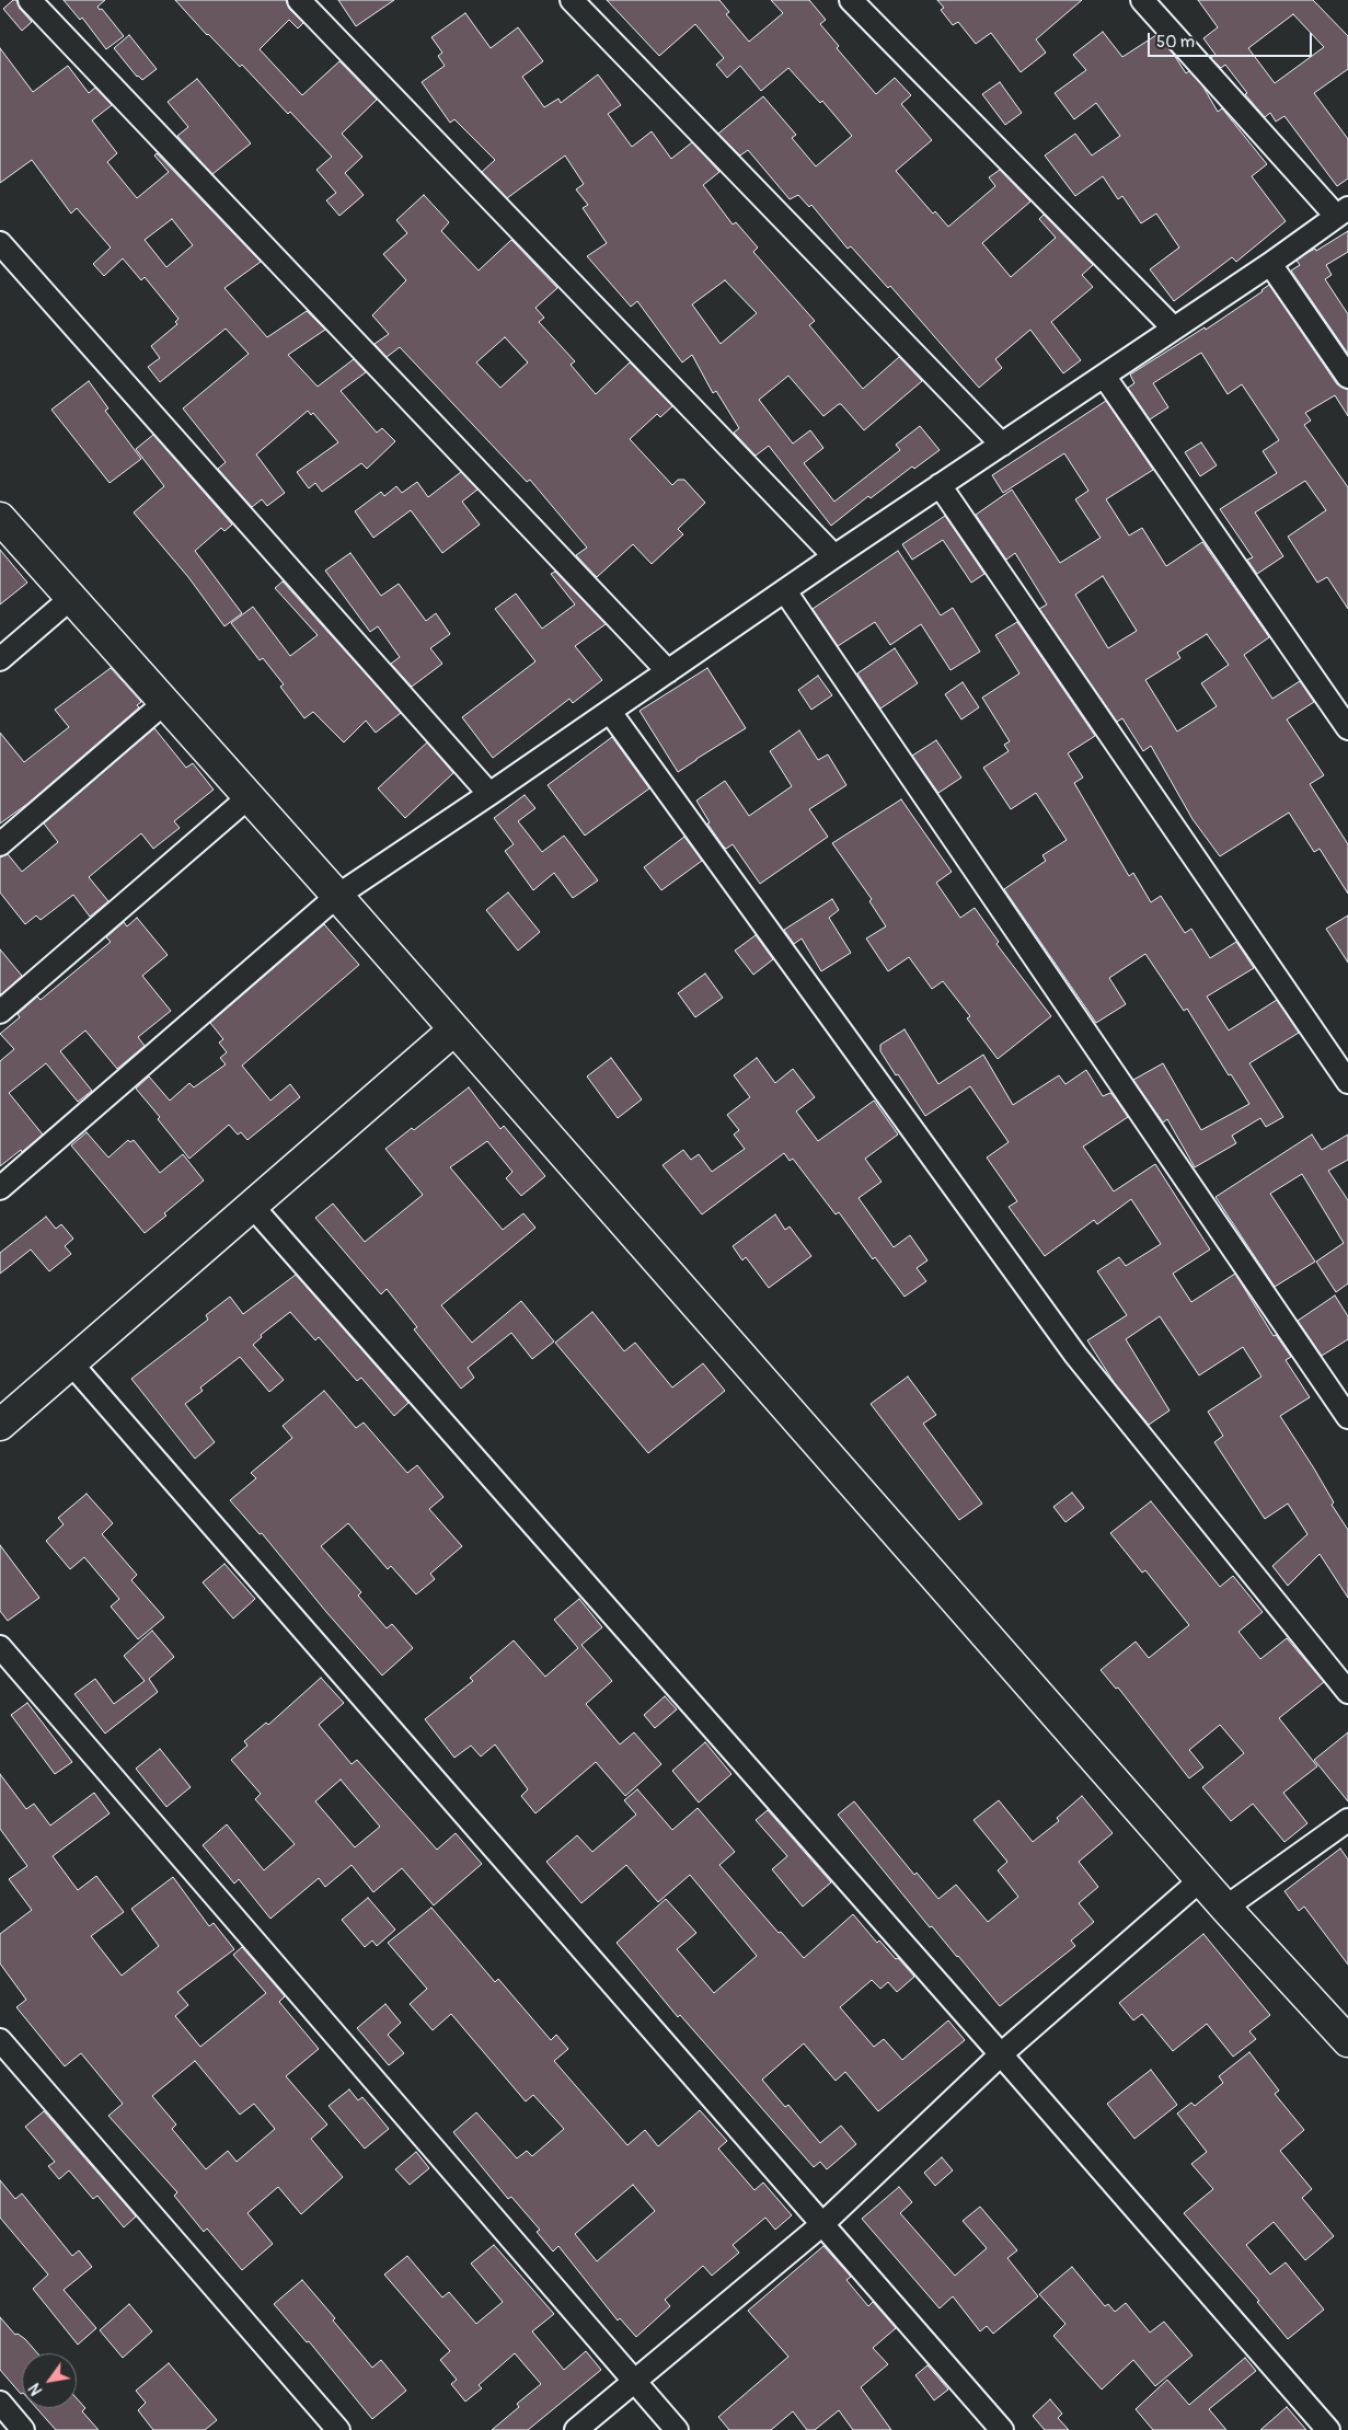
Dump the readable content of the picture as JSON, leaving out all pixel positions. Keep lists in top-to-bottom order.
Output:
{
  "scale_bar": "50 m",
  "north": "bottom left"
}
